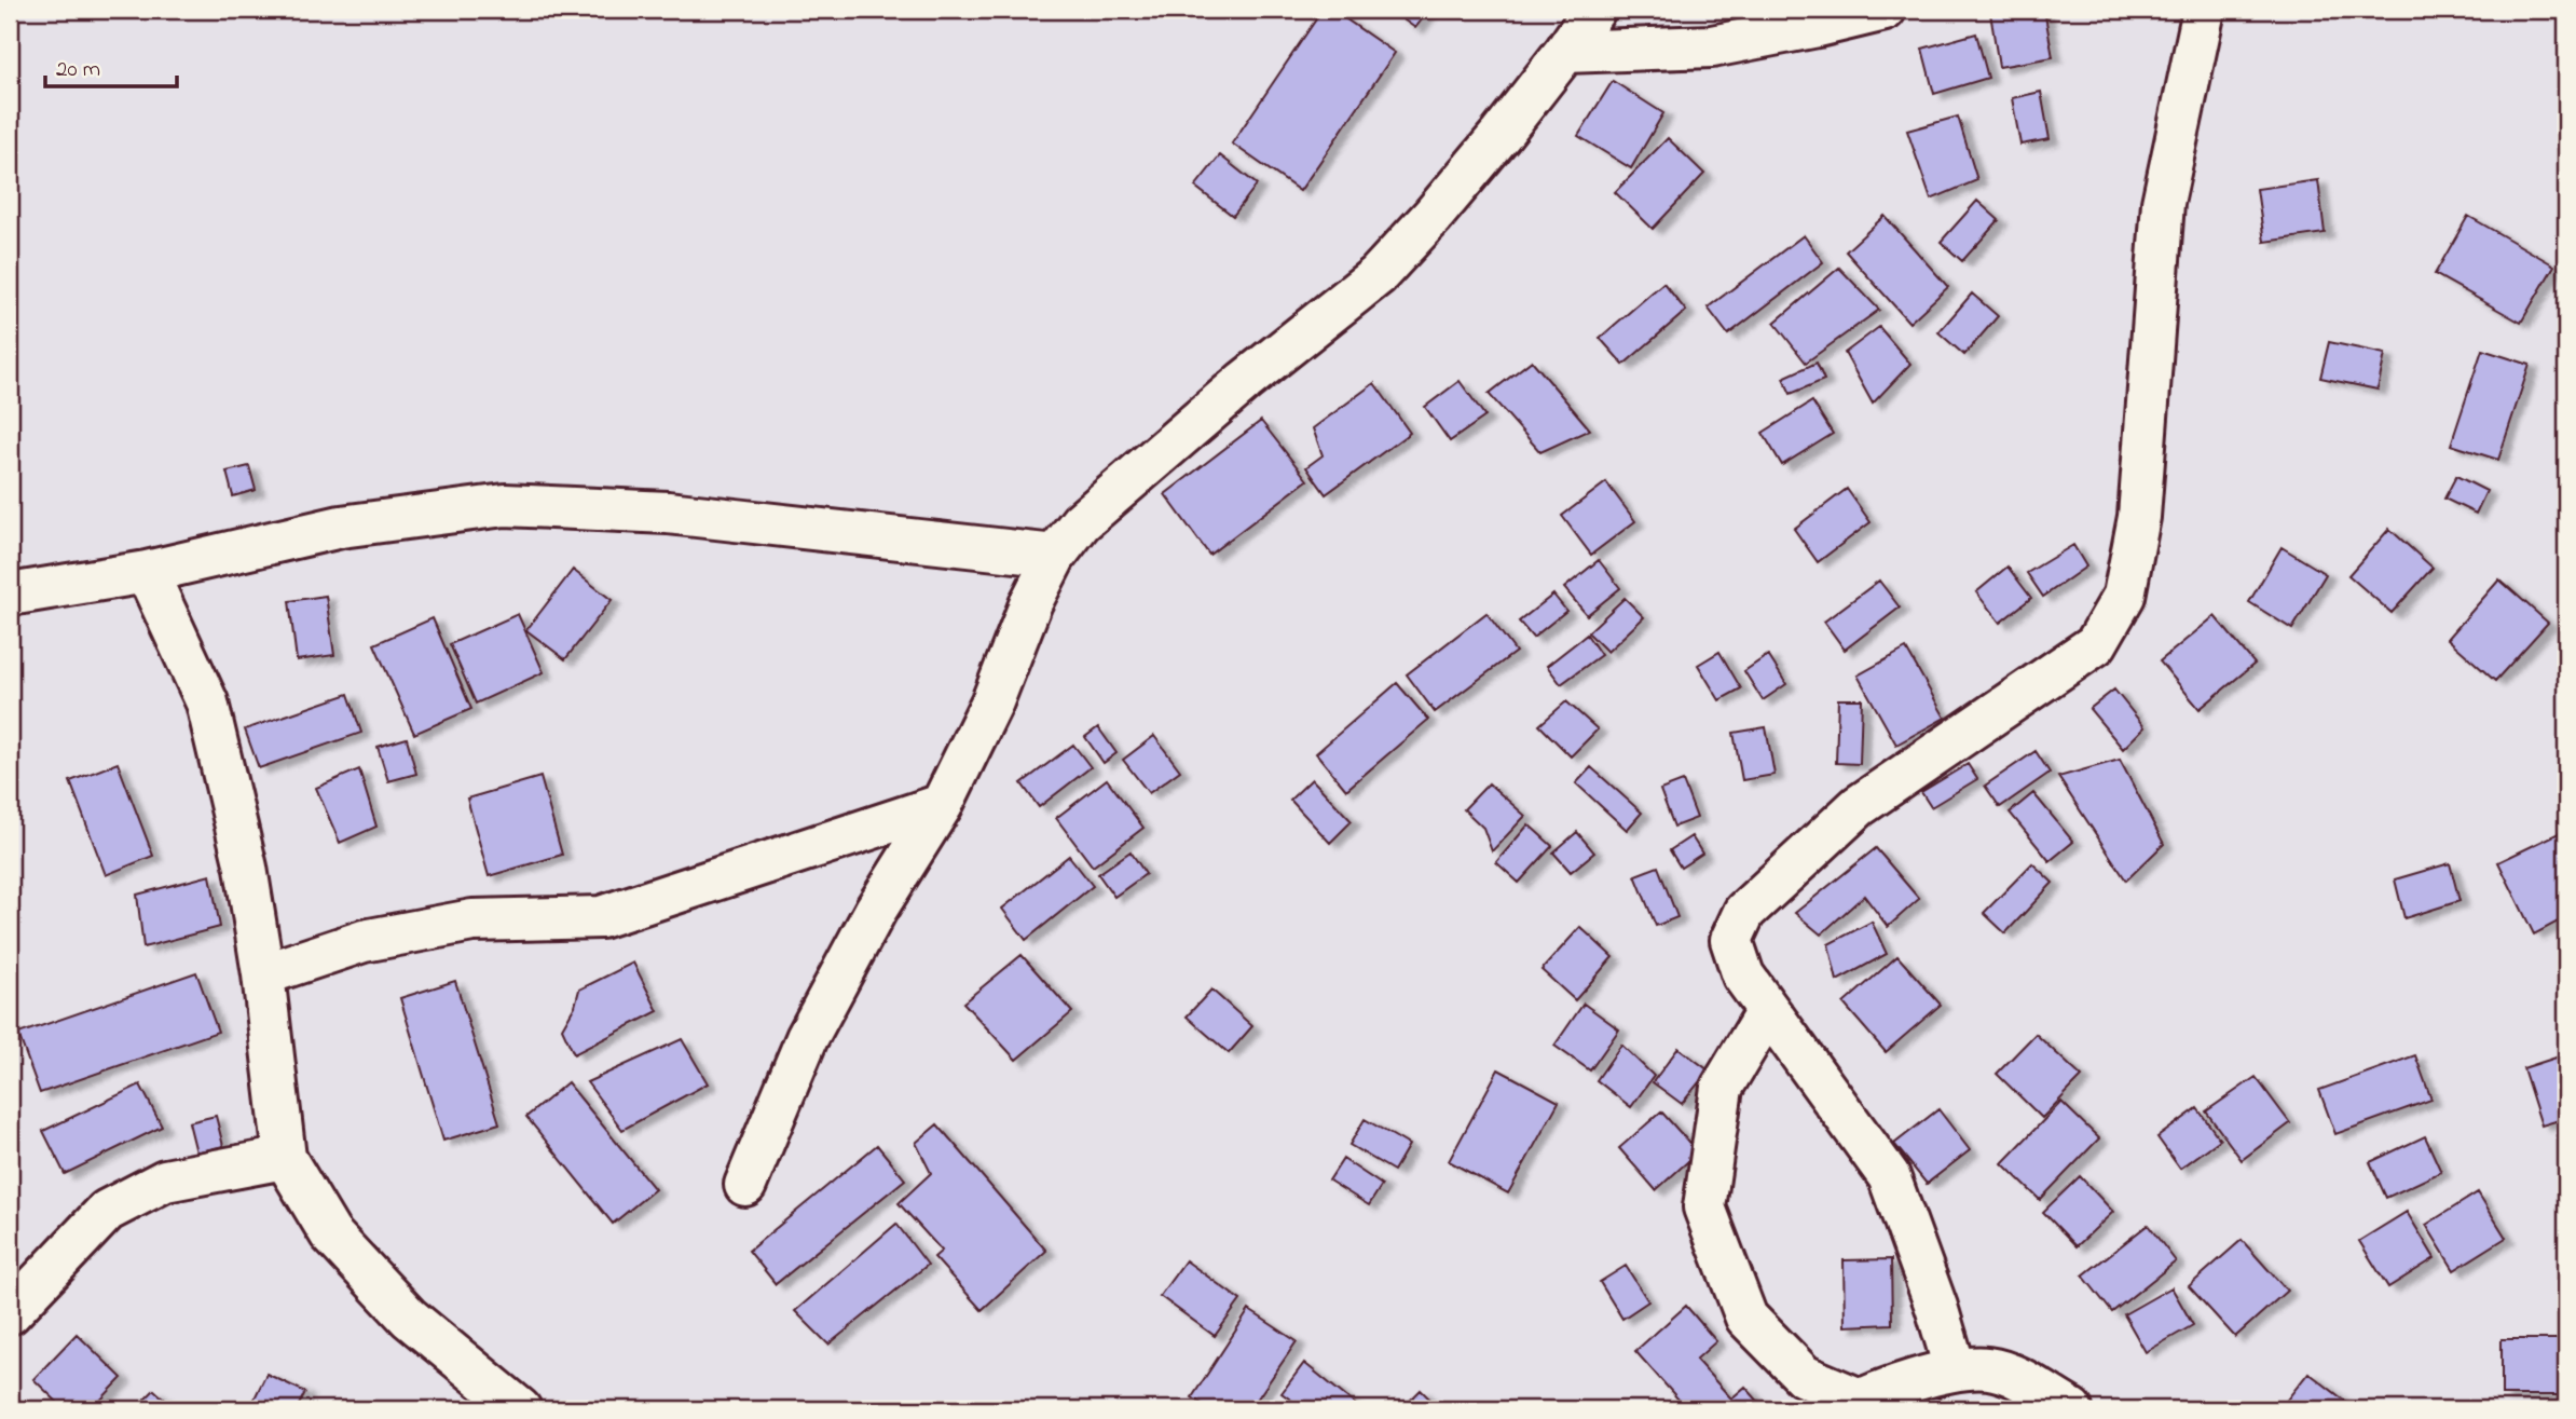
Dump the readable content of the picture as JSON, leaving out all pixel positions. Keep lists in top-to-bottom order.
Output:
{
  "scale_bar": "20 m"
}
